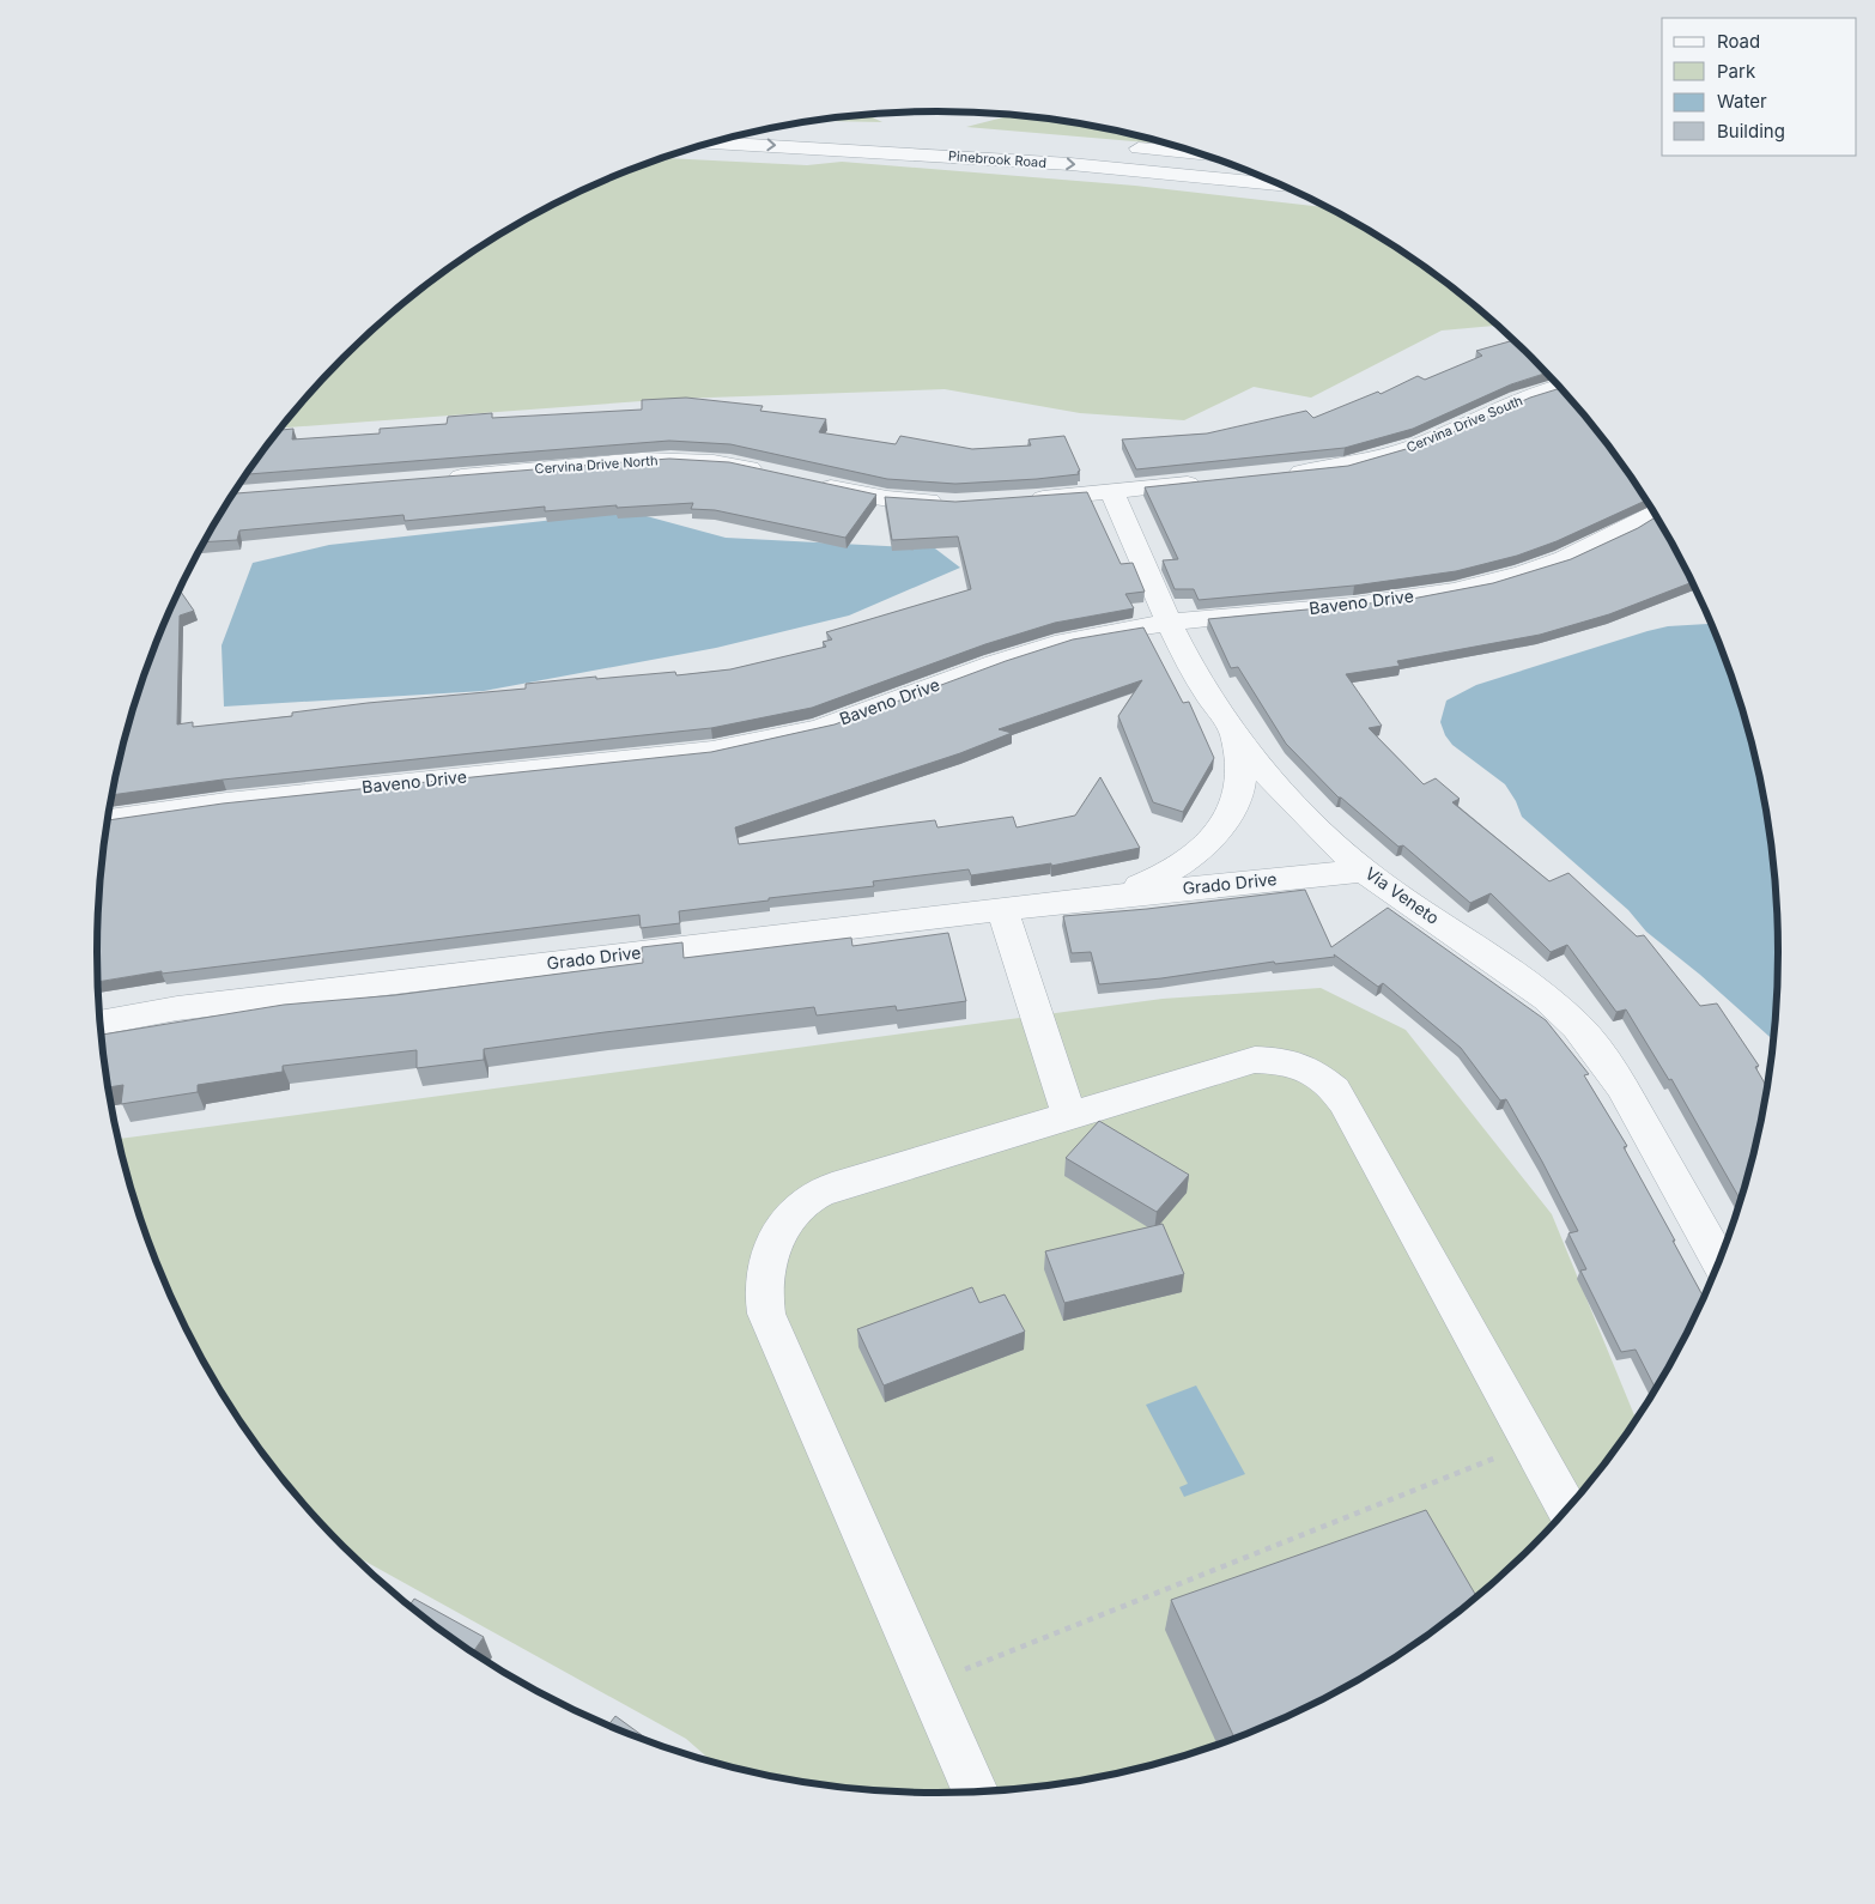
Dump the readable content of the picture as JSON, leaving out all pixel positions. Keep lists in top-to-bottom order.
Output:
{
  "streets": {
    "street": [
      "Pinebrook Road",
      "Cervina Drive South",
      "Cervina Drive North",
      "Baveno Drive",
      "Grado Drive",
      "Via Veneto"
    ]
  },
  "crossings": [
    ["Baveno Drive", "Via Veneto"],
    ["Grado Drive", "Via Veneto"]
  ],
  "one_way": ["Pinebrook Road"],
  "legend": [
    "Road",
    "Park",
    "Water",
    "Building"
  ]
}
